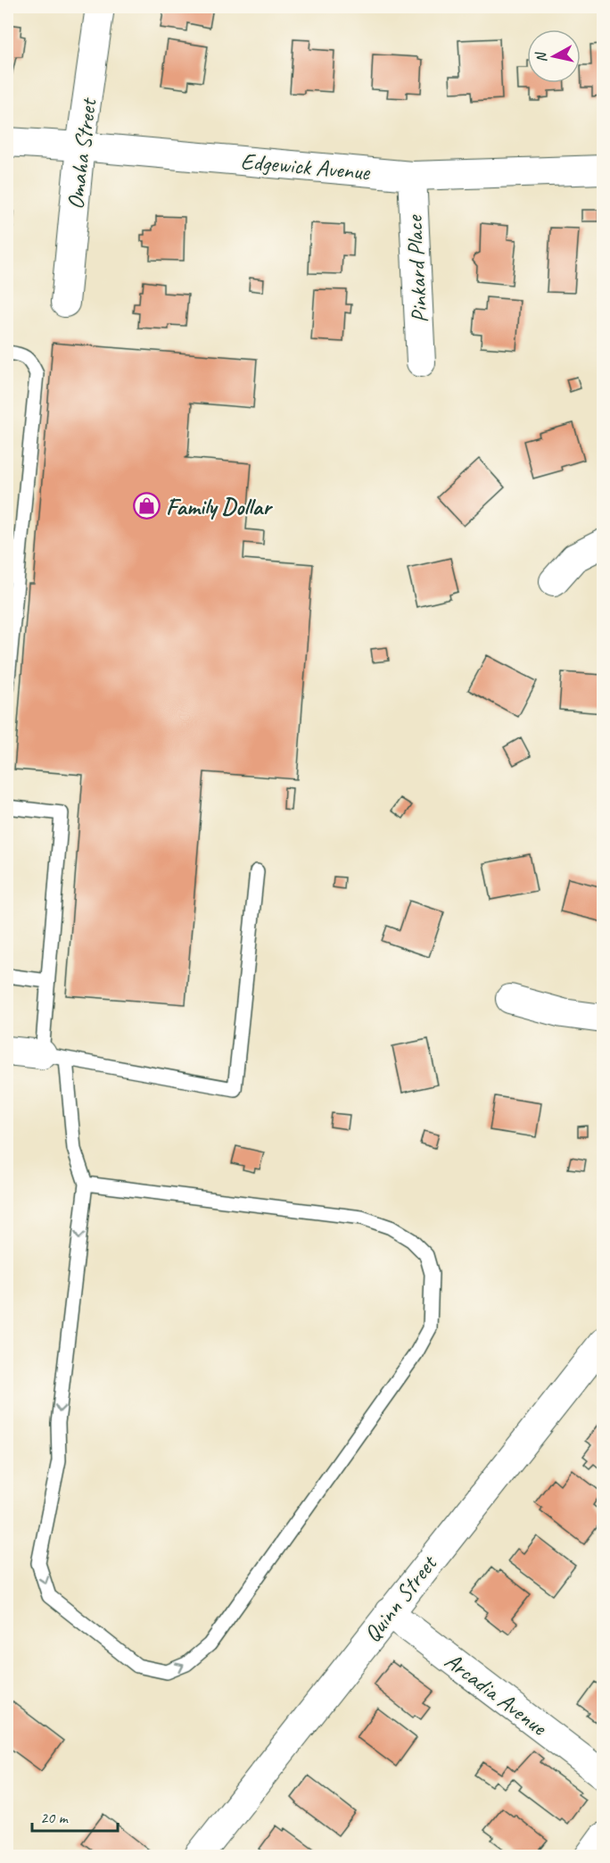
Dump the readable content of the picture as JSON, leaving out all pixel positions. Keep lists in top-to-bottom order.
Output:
{
  "streets": {
    "street": [
      "Omaha Street",
      "Edgewick Avenue",
      "Pinkard Place",
      "Quinn Street",
      "Arcadia Avenue"
    ]
  },
  "crossings": [
    ["Omaha Street", "Edgewick Avenue"],
    ["Edgewick Avenue", "Pinkard Place"],
    ["Quinn Street", "Arcadia Avenue"]
  ],
  "places": {
    "shop": ["Family Dollar"]
  },
  "scale_bar": "20 m",
  "north": "left"
}
